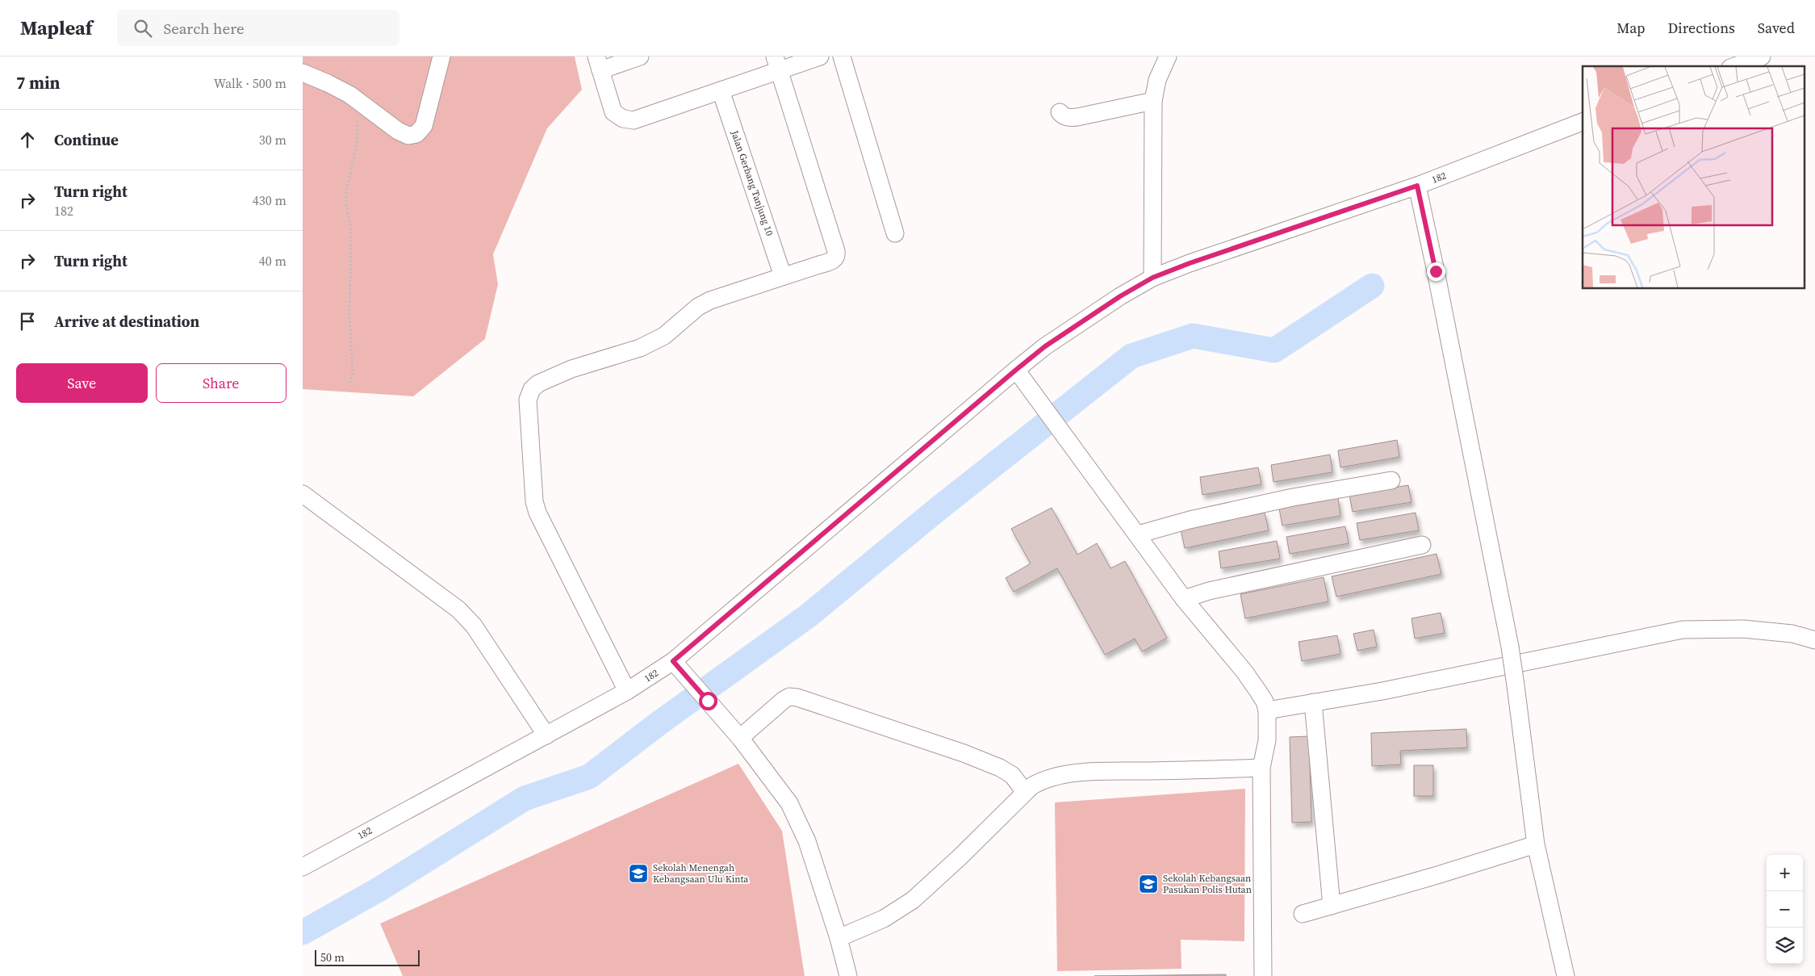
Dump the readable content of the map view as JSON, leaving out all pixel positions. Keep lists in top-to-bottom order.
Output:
{
  "streets": {
    "street": ["182", "Jalan Gerbang Tanjung 10"]
  },
  "places": {
    "school or university": ["Sekolah Menengah Kebangsaan Ulu Kinta", "Sekolah Kebangsaan Pasukan Polis Hutan"]
  },
  "scale_bar": "50 m",
  "page": {
    "header": "Mapleaf",
    "search": "Search here",
    "nav": ["Map", "Directions", "Saved"],
    "heading": ["7 min", "Walk · 500 m"],
    "list": [
      ["Continue", "30 m"],
      ["Turn right", "182", "430 m"],
      ["Turn right", "40 m"],
      "Arrive at destination"
    ],
    "buttons": ["Save", "Share"],
    "map_buttons": ["+", "−"],
    "scale": "50 m"
  }
}
